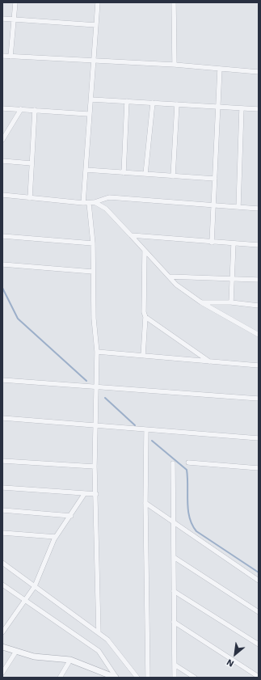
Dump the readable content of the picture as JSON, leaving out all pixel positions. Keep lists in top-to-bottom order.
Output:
{
  "north": "bottom left"
}
